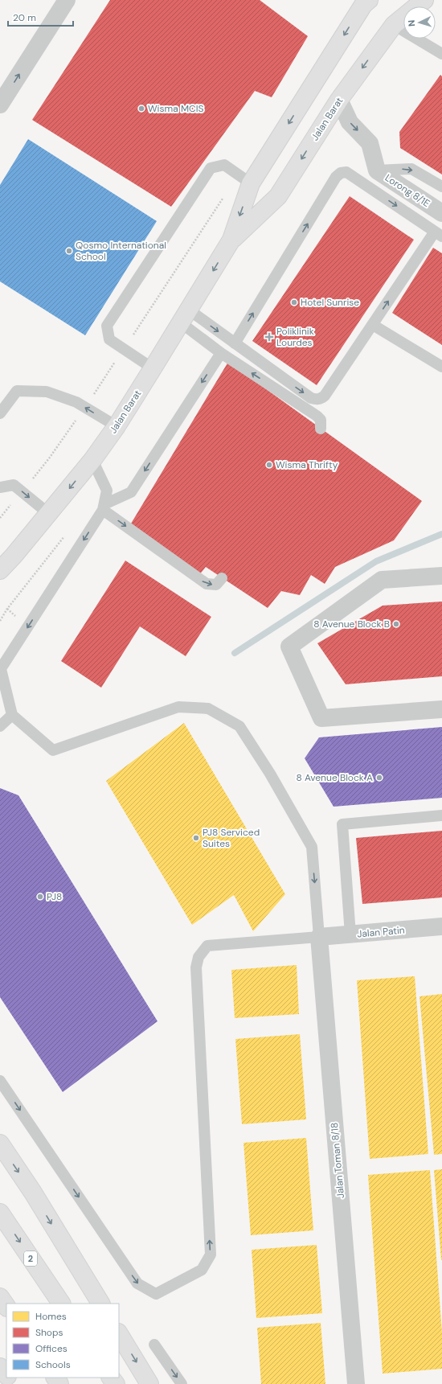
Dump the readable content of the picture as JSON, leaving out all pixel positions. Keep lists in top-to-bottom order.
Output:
{
  "streets": {
    "main road": ["Jalan Barat", "2"],
    "street": ["Lorong 8/1E", "Jalan Patin", "Jalan Toman 8/18"]
  },
  "crossings": [
    ["Jalan Barat", "Lorong 8/1E"],
    ["Jalan Patin", "Jalan Toman 8/18"]
  ],
  "one_way": ["Jalan Barat", "Lorong 8/1E"],
  "places": {
    "other": [
      "Wisma MCIS",
      "Qosmo International School",
      "Hotel Sunrise",
      "Wisma Thrifty",
      "8 Avenue Block B",
      "8 Avenue Block A",
      "PJ8 Serviced Suites",
      "PJ8"
    ],
    "health": ["Poliklinik Lourdes"]
  },
  "legend": [
    "Homes",
    "Shops",
    "Offices",
    "Schools"
  ],
  "scale_bar": "20 m",
  "north": "left"
}
